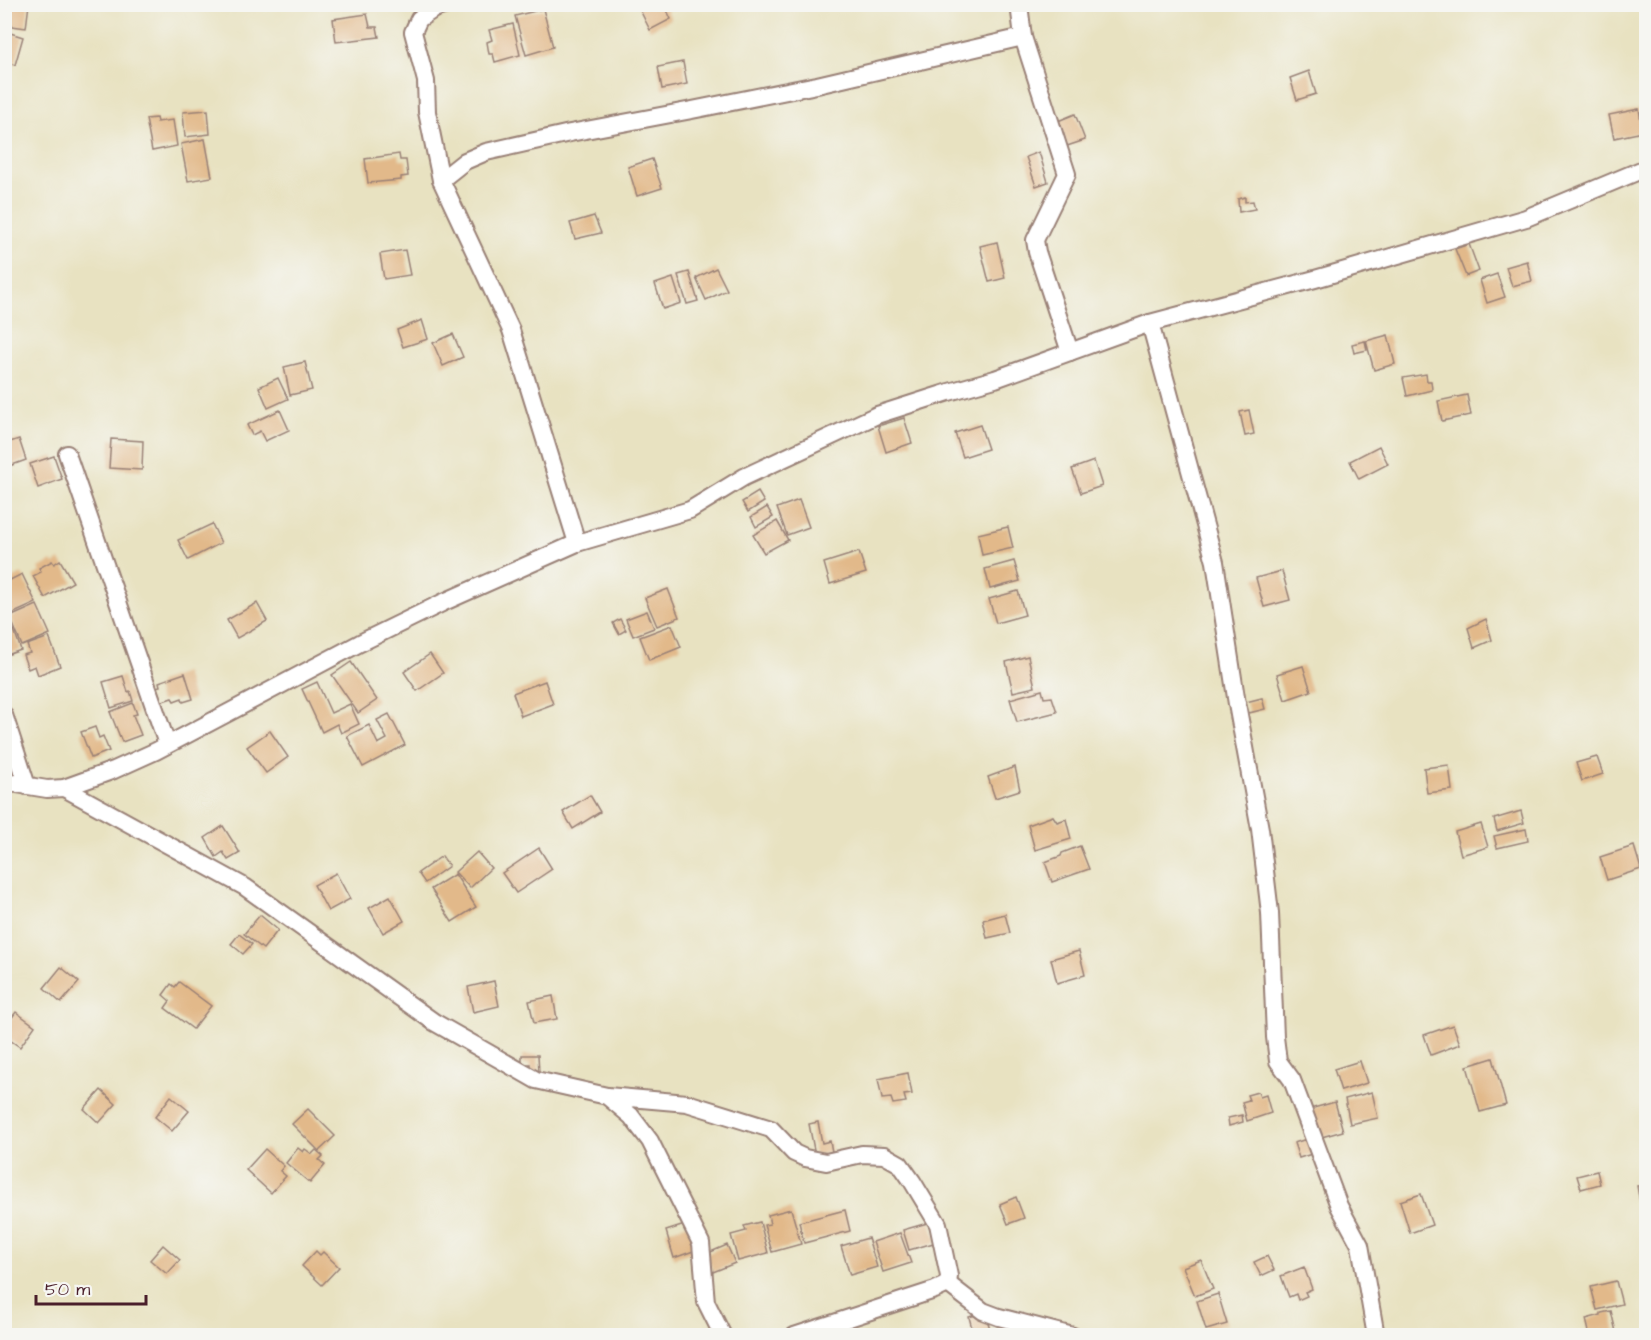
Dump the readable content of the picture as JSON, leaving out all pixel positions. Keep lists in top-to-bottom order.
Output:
{
  "scale_bar": "50 m"
}
